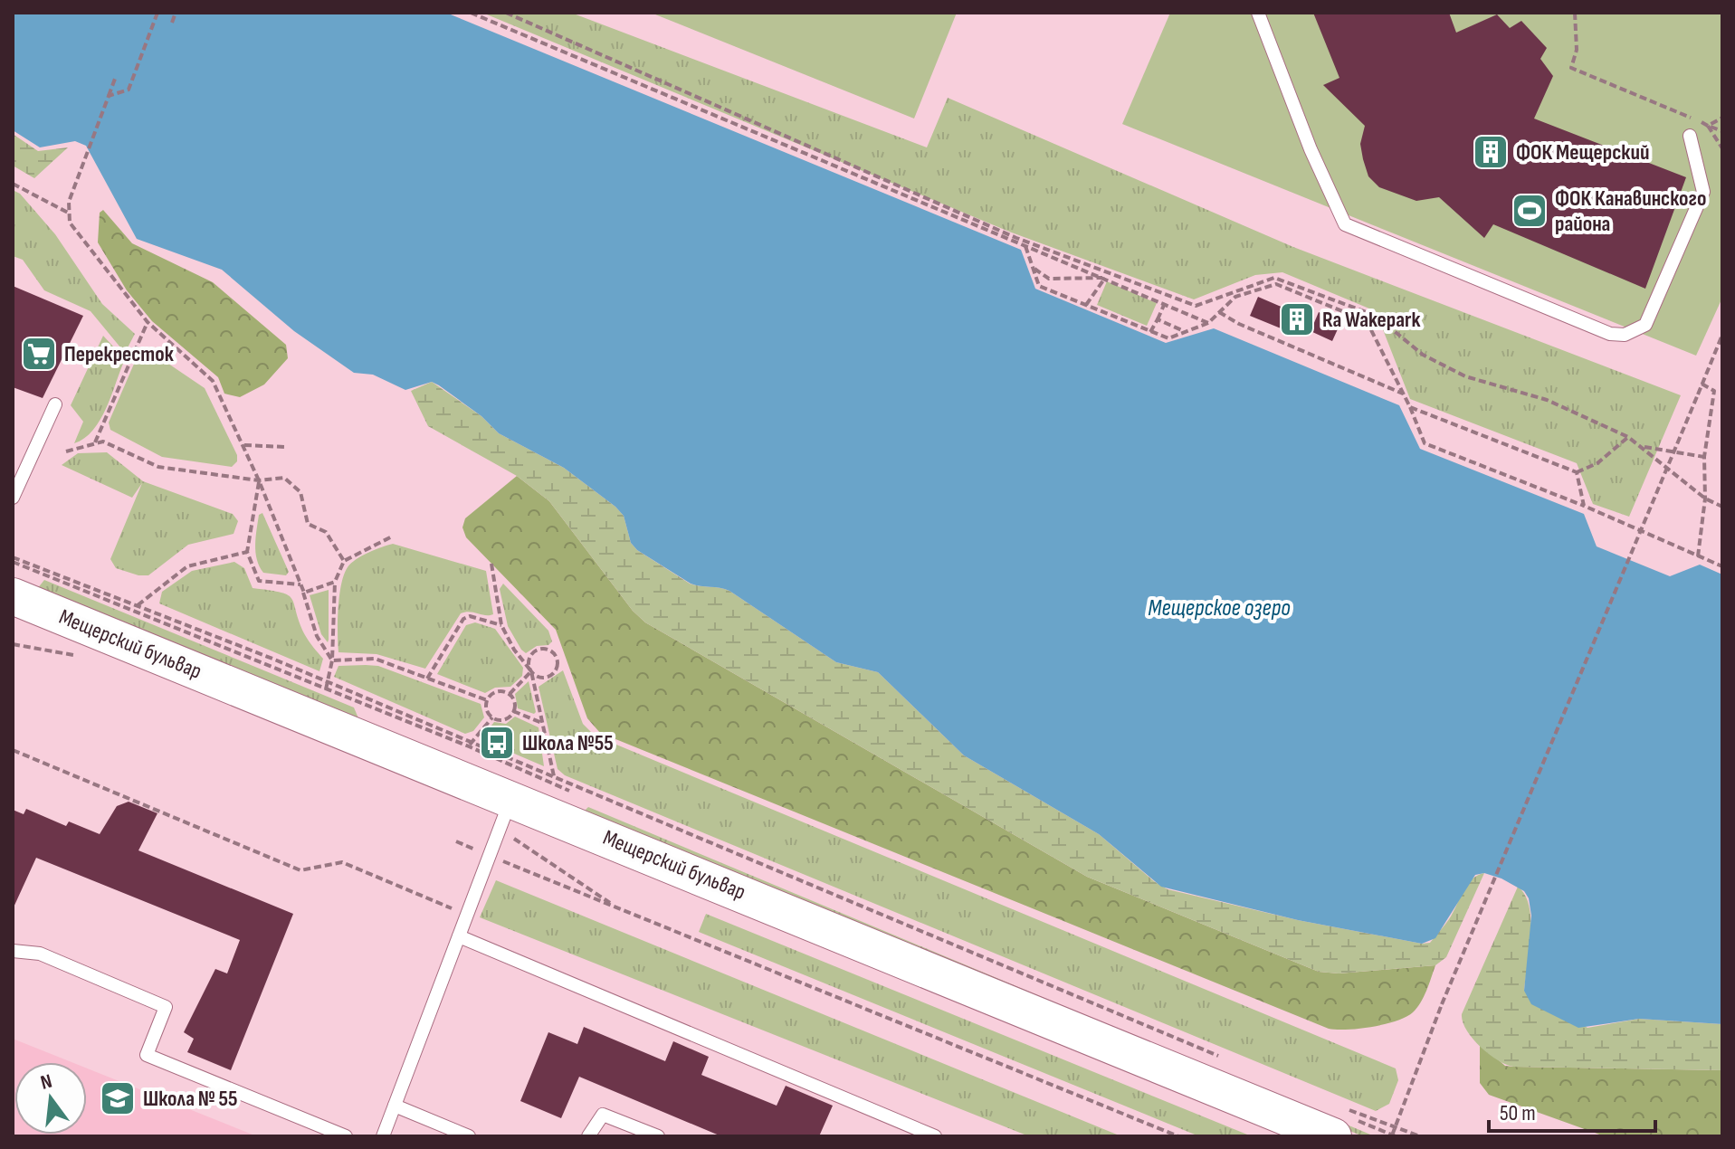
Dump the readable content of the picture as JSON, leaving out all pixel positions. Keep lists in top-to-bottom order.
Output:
{
  "streets": {
    "main road": ["Мещерский бульвар"]
  },
  "water": ["Мещерское озеро"],
  "places": {
    "building": ["ФОК Мещерский", "Ra Wakepark"],
    "sports": ["ФОК Канавинского района"],
    "supermarket": ["Перекресток"],
    "bus stop": ["Школа №55"],
    "school or university": ["Школа № 55"]
  },
  "scale_bar": "50 m",
  "north": "top"
}
